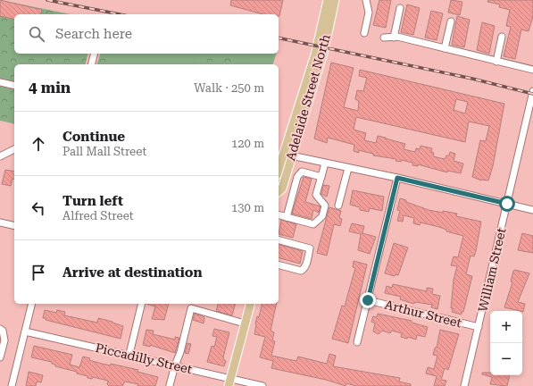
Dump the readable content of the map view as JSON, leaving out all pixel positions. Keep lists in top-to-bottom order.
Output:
{
  "streets": {
    "main road": ["Adelaide Street North"],
    "street": ["William Street", "Arthur Street", "Piccadilly Street"]
  },
  "crossings": [
    ["William Street", "Arthur Street"]
  ],
  "page": {
    "search": "Search here",
    "heading": ["4 min", "Walk · 250 m"],
    "list": [
      ["Continue", "Pall Mall Street", "120 m"],
      ["Turn left", "Alfred Street", "130 m"],
      "Arrive at destination"
    ],
    "map_buttons": ["+", "−"]
  }
}
